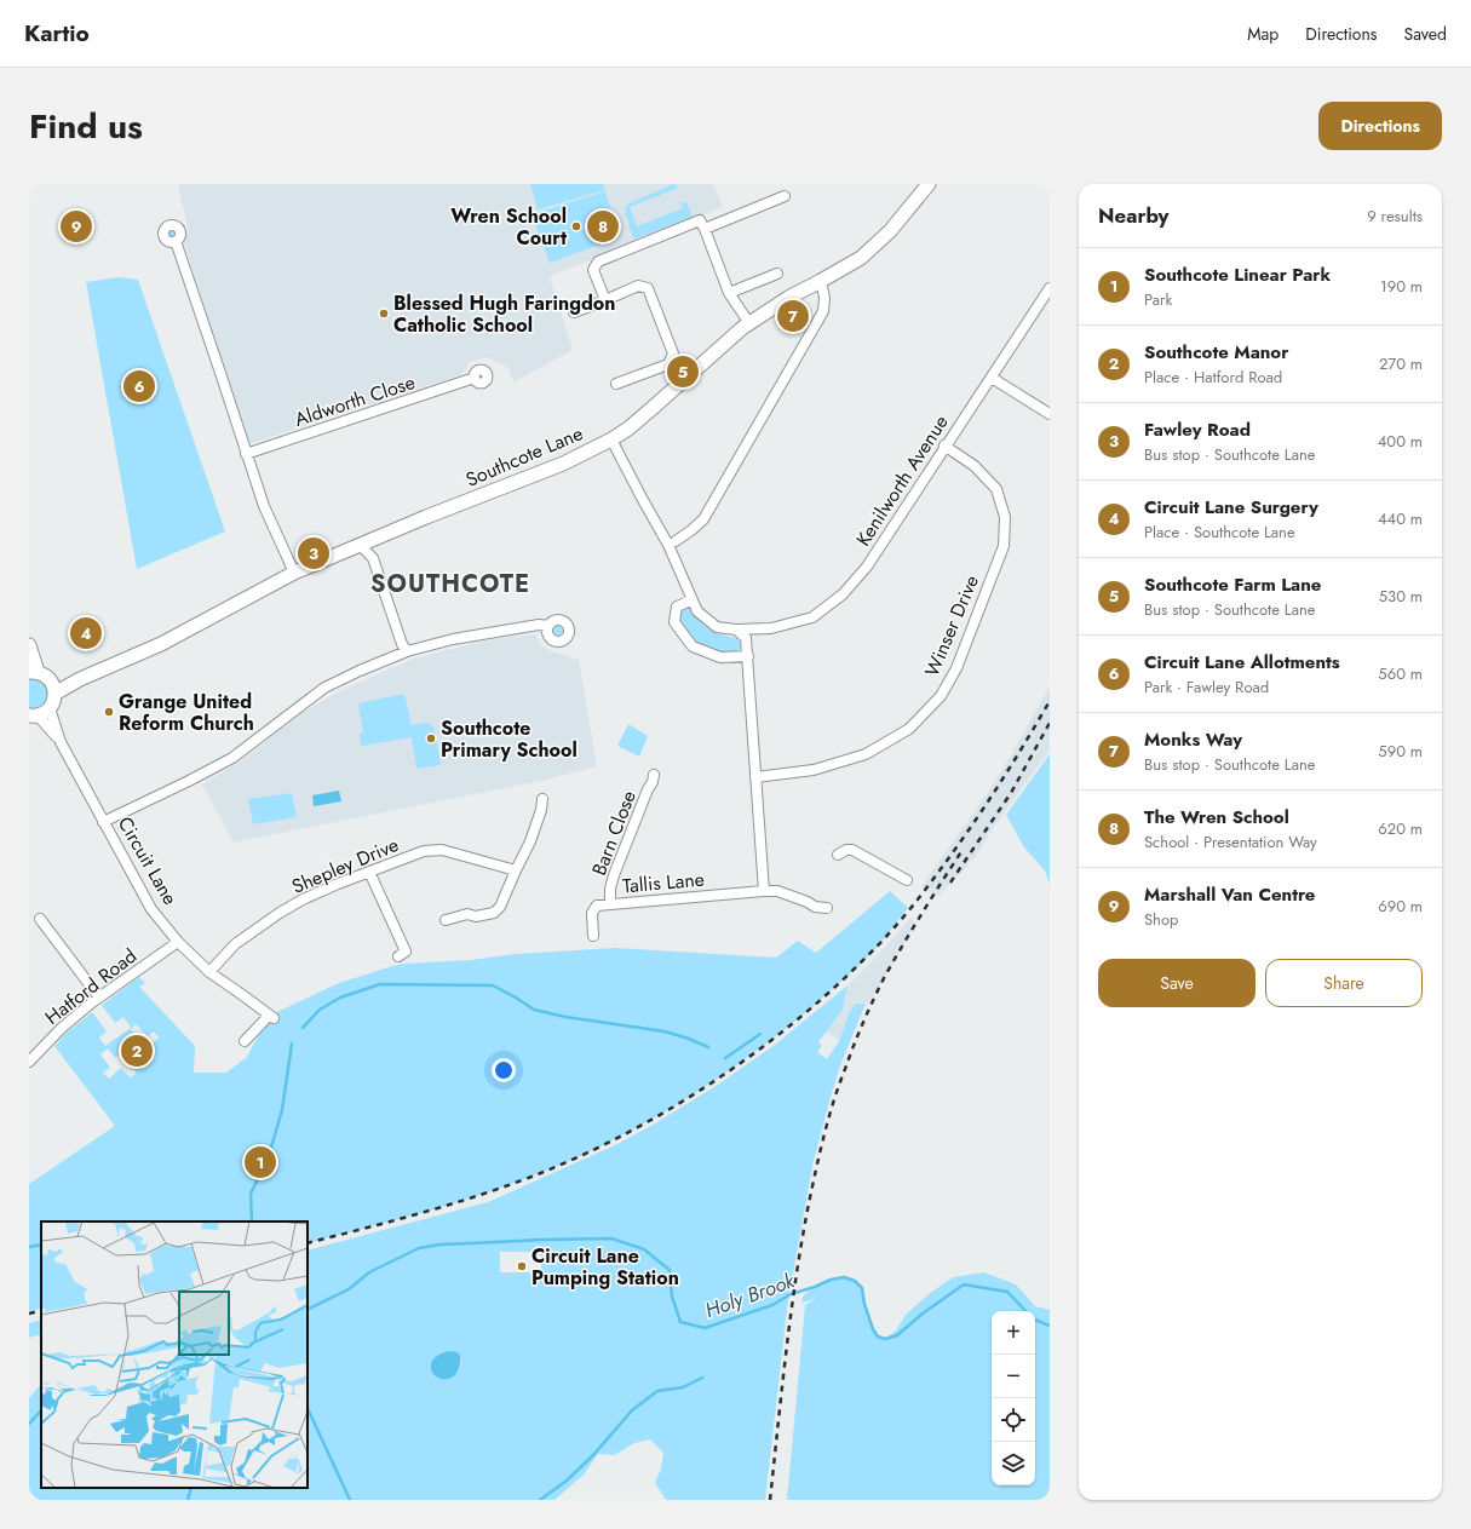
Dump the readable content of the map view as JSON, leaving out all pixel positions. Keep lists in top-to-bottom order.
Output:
{
  "streets": {
    "street": [
      "Aldworth Close",
      "Southcote Lane",
      "Kenilworth Avenue",
      "Winser Drive",
      "Barn Close",
      "Circuit Lane",
      "Shepley Drive",
      "Tallis Lane",
      "Hatford Road"
    ]
  },
  "crossings": [
    ["Southcote Lane", "Kenilworth Avenue"],
    ["Kenilworth Avenue", "Winser Drive"],
    ["Barn Close", "Tallis Lane"],
    ["Circuit Lane", "Shepley Drive"],
    ["Circuit Lane", "Hatford Road"]
  ],
  "districts": ["SOUTHCOTE"],
  "water": ["Holy Brook"],
  "places": [
    "Wren School Court",
    "Blessed Hugh Faringdon Catholic School",
    "Grange United Reform Church",
    "Southcote Primary School",
    "Circuit Lane Pumping Station"
  ],
  "page": {
    "header": "Kartio",
    "nav": ["Map", "Directions", "Saved"],
    "title": "Find us",
    "buttons": [
      "Directions",
      ["Save", "Share"]
    ],
    "heading": ["Nearby", "9 results"],
    "pins": [
      "8",
      "9",
      "7",
      "5",
      "6",
      "3",
      "4",
      "2",
      "1"
    ],
    "list": [
      {
        "mark": "1",
        "name": "Southcote Linear Park",
        "note": "Park",
        "value": "190 m"
      },
      {
        "mark": "2",
        "name": "Southcote Manor",
        "note": "Place · Hatford Road",
        "value": "270 m"
      },
      {
        "mark": "3",
        "name": "Fawley Road",
        "note": "Bus stop · Southcote Lane",
        "value": "400 m"
      },
      {
        "mark": "4",
        "name": "Circuit Lane Surgery",
        "note": "Place · Southcote Lane",
        "value": "440 m"
      },
      {
        "mark": "5",
        "name": "Southcote Farm Lane",
        "note": "Bus stop · Southcote Lane",
        "value": "530 m"
      },
      {
        "mark": "6",
        "name": "Circuit Lane Allotments",
        "note": "Park · Fawley Road",
        "value": "560 m"
      },
      {
        "mark": "7",
        "name": "Monks Way",
        "note": "Bus stop · Southcote Lane",
        "value": "590 m"
      },
      {
        "mark": "8",
        "name": "The Wren School",
        "note": "School · Presentation Way",
        "value": "620 m"
      },
      {
        "mark": "9",
        "name": "Marshall Van Centre",
        "note": "Shop",
        "value": "690 m"
      }
    ],
    "map_buttons": ["+", "−"]
  }
}
